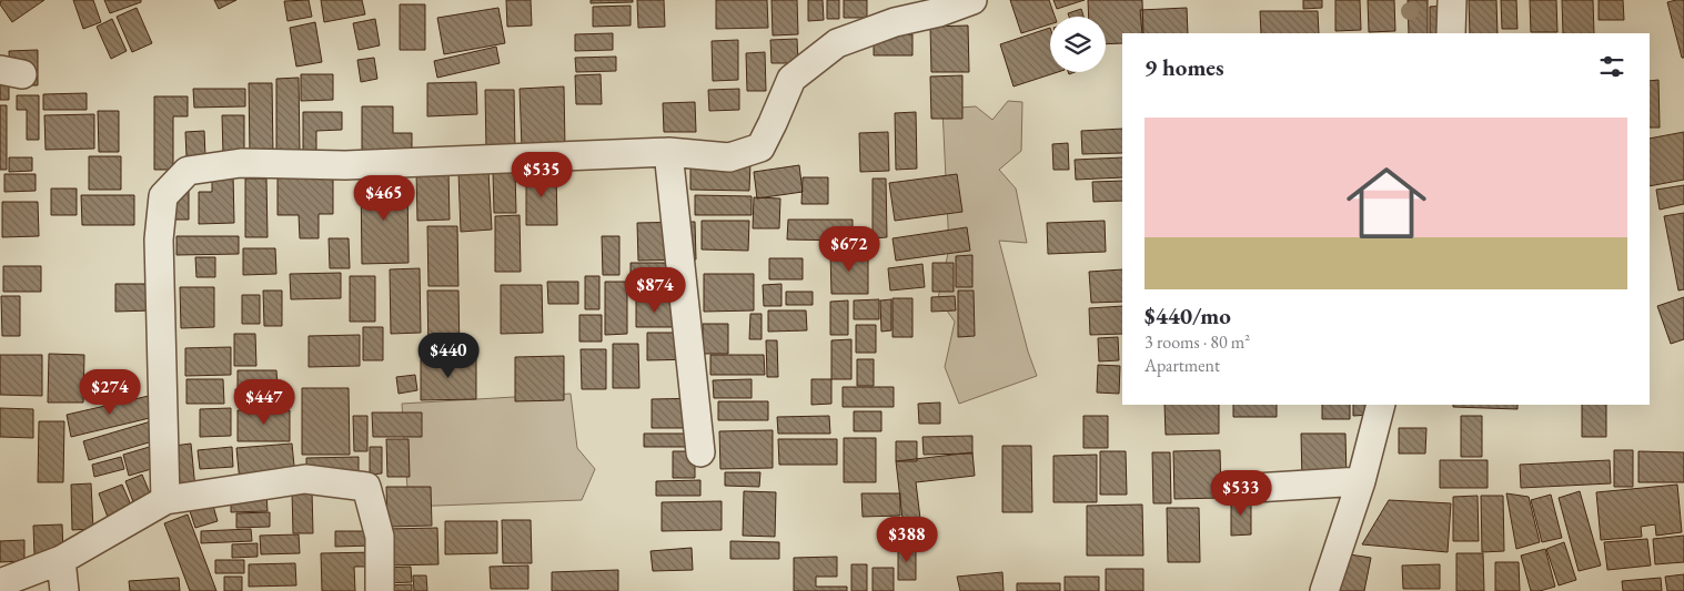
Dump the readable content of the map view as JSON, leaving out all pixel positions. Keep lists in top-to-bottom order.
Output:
{
  "page": {
    "heading": "9 homes",
    "list": [
      {
        "name": "$440/mo",
        "note": "3 rooms · 80 m² · Apartment"
      }
    ],
    "price": [
      "$535",
      "$465",
      "$672",
      "$874",
      "$440",
      "$274",
      "$447",
      "$533",
      "$388"
    ]
  }
}
